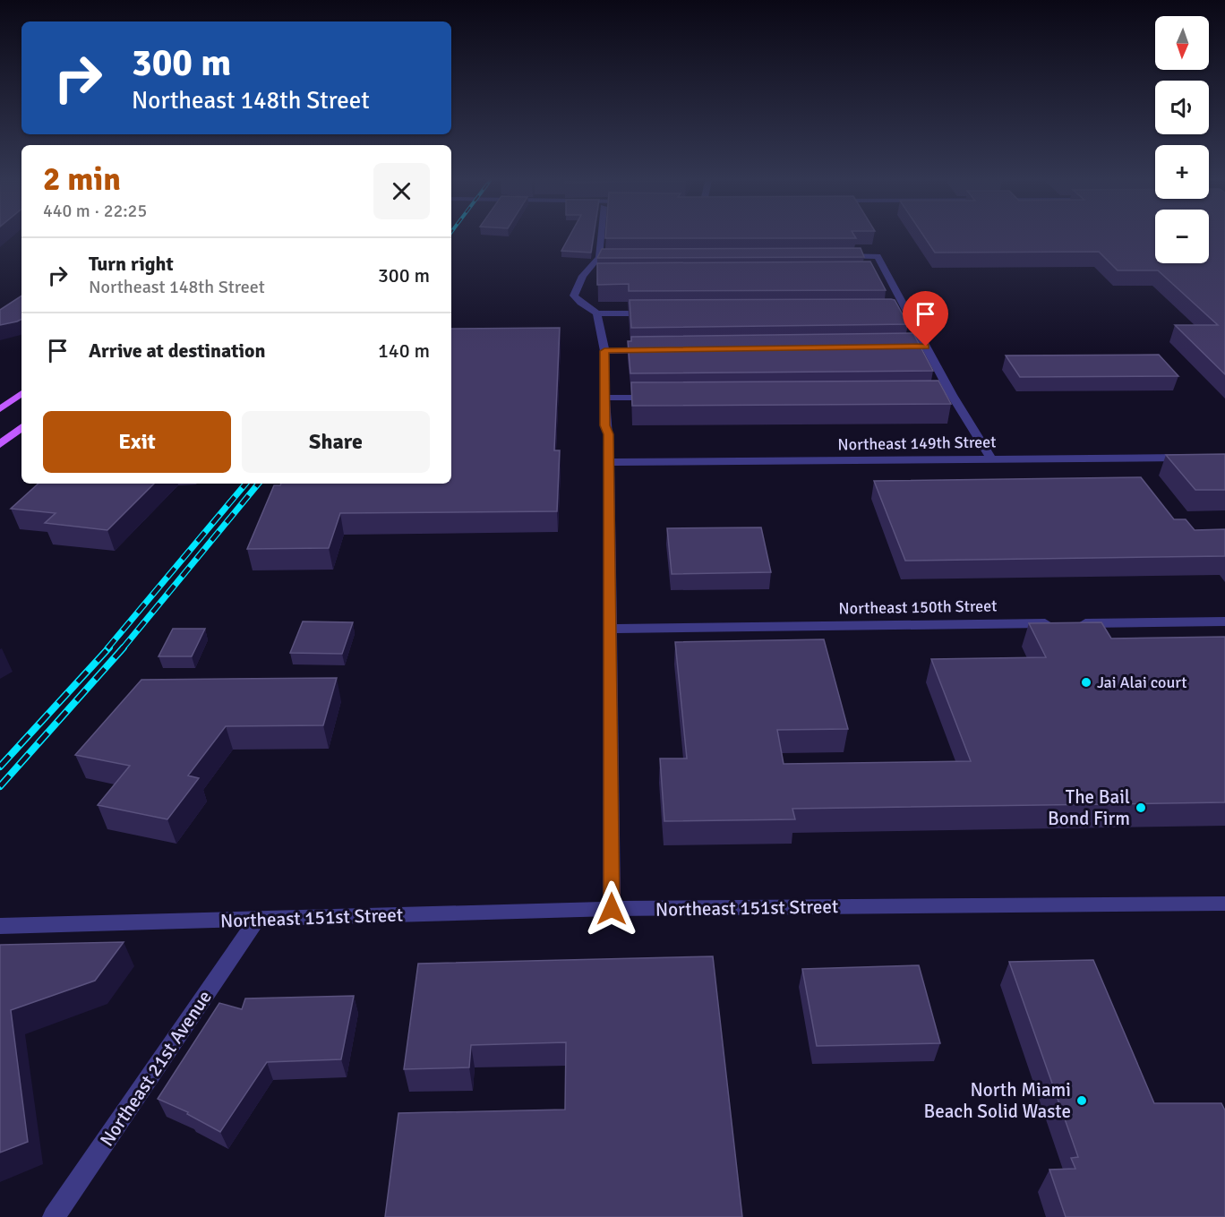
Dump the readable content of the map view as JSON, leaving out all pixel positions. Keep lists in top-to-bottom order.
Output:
{
  "streets": {
    "street": [
      "Northeast 149th Street",
      "Northeast 150th Street",
      "Northeast 151st Street",
      "Northeast 21st Avenue"
    ]
  },
  "crossings": [
    ["Northeast 151st Street", "Northeast 21st Avenue"]
  ],
  "places": ["Jai Alai court", "The Bail Bond Firm", "North Miami Beach Solid Waste"],
  "north": "bottom",
  "page": {
    "map_buttons": ["+", "−"],
    "turn": ["300 m", "Northeast 148th Street"],
    "heading": ["2 min", "440 m · 22:25"],
    "list": [
      {
        "name": "Turn right",
        "note": "Northeast 148th Street",
        "value": "300 m"
      },
      {
        "name": "Arrive at destination",
        "value": "140 m"
      }
    ],
    "buttons": ["Exit", "Share"]
  }
}
